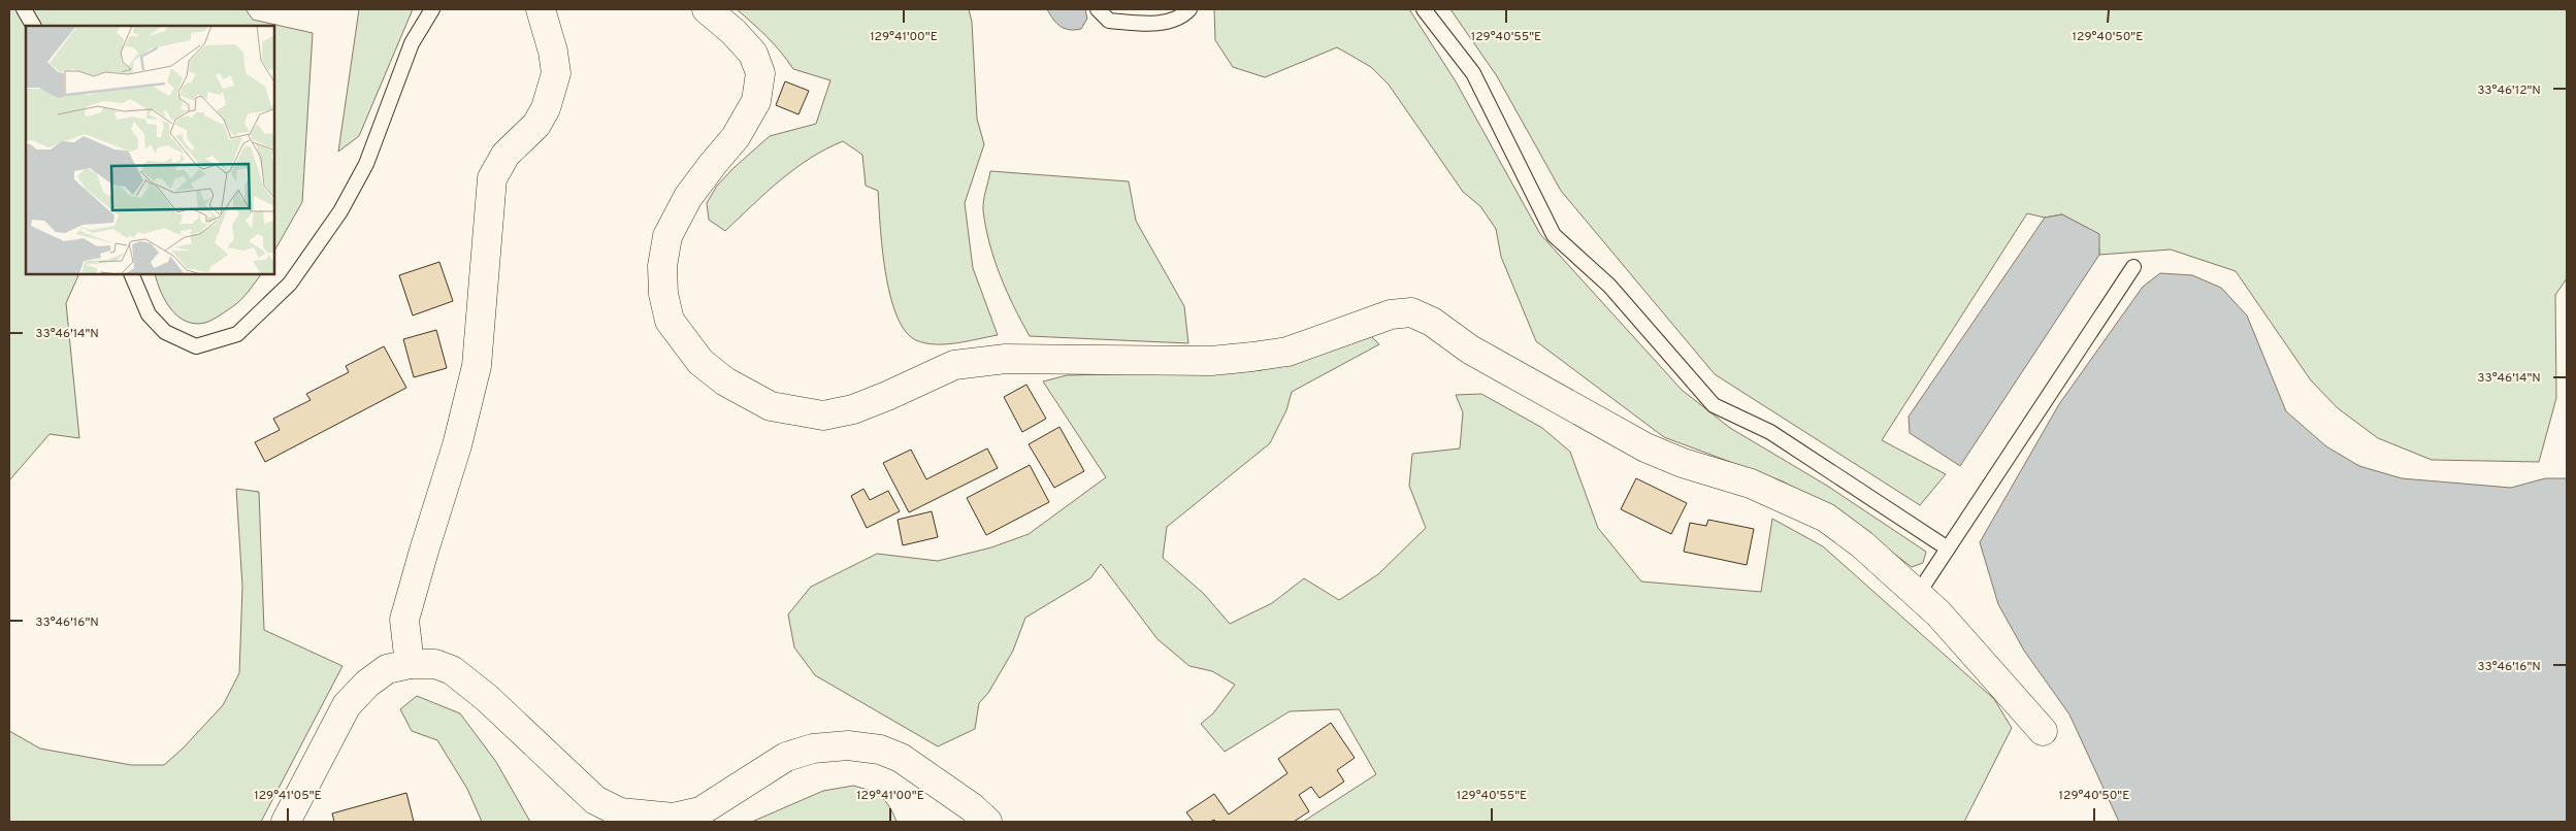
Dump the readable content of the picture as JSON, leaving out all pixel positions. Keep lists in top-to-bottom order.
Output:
{
  "coordinates": [
    "129°41'00\"E",
    "129°40'55\"E",
    "129°40'50\"E",
    "33°46'12\"N",
    "33°46'14\"N",
    "33°46'16\"N",
    "129°41'05\"E"
  ]
}
